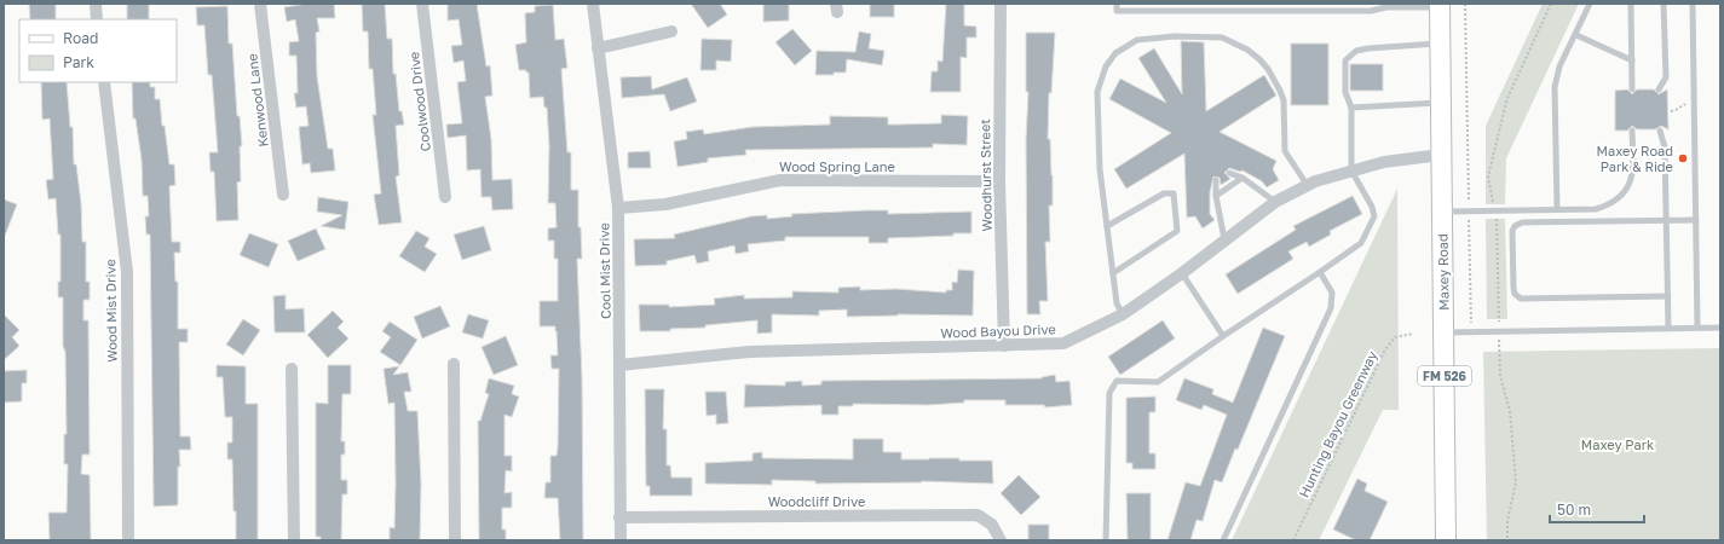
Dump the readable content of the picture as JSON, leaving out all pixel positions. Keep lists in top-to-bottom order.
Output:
{
  "streets": {
    "main road": ["Maxey Road", "FM 526"],
    "street": [
      "Kenwood Lane",
      "Coolwood Drive",
      "Wood Spring Lane",
      "Woodhurst Street",
      "Cool Mist Drive",
      "Wood Mist Drive",
      "Wood Bayou Drive",
      "Woodcliff Drive"
    ],
    "path": ["Hunting Bayou Greenway"]
  },
  "crossings": [
    ["Wood Spring Lane", "Woodhurst Street"],
    ["Wood Spring Lane", "Cool Mist Drive"],
    ["Woodhurst Street", "Wood Bayou Drive"],
    ["Cool Mist Drive", "Wood Bayou Drive"],
    ["Cool Mist Drive", "Woodcliff Drive"],
    ["Maxey Road", "Wood Bayou Drive"]
  ],
  "parks": ["Maxey Park"],
  "places": ["Maxey Road Park & Ride"],
  "legend": ["Road", "Park"],
  "scale_bar": "50 m"
}
